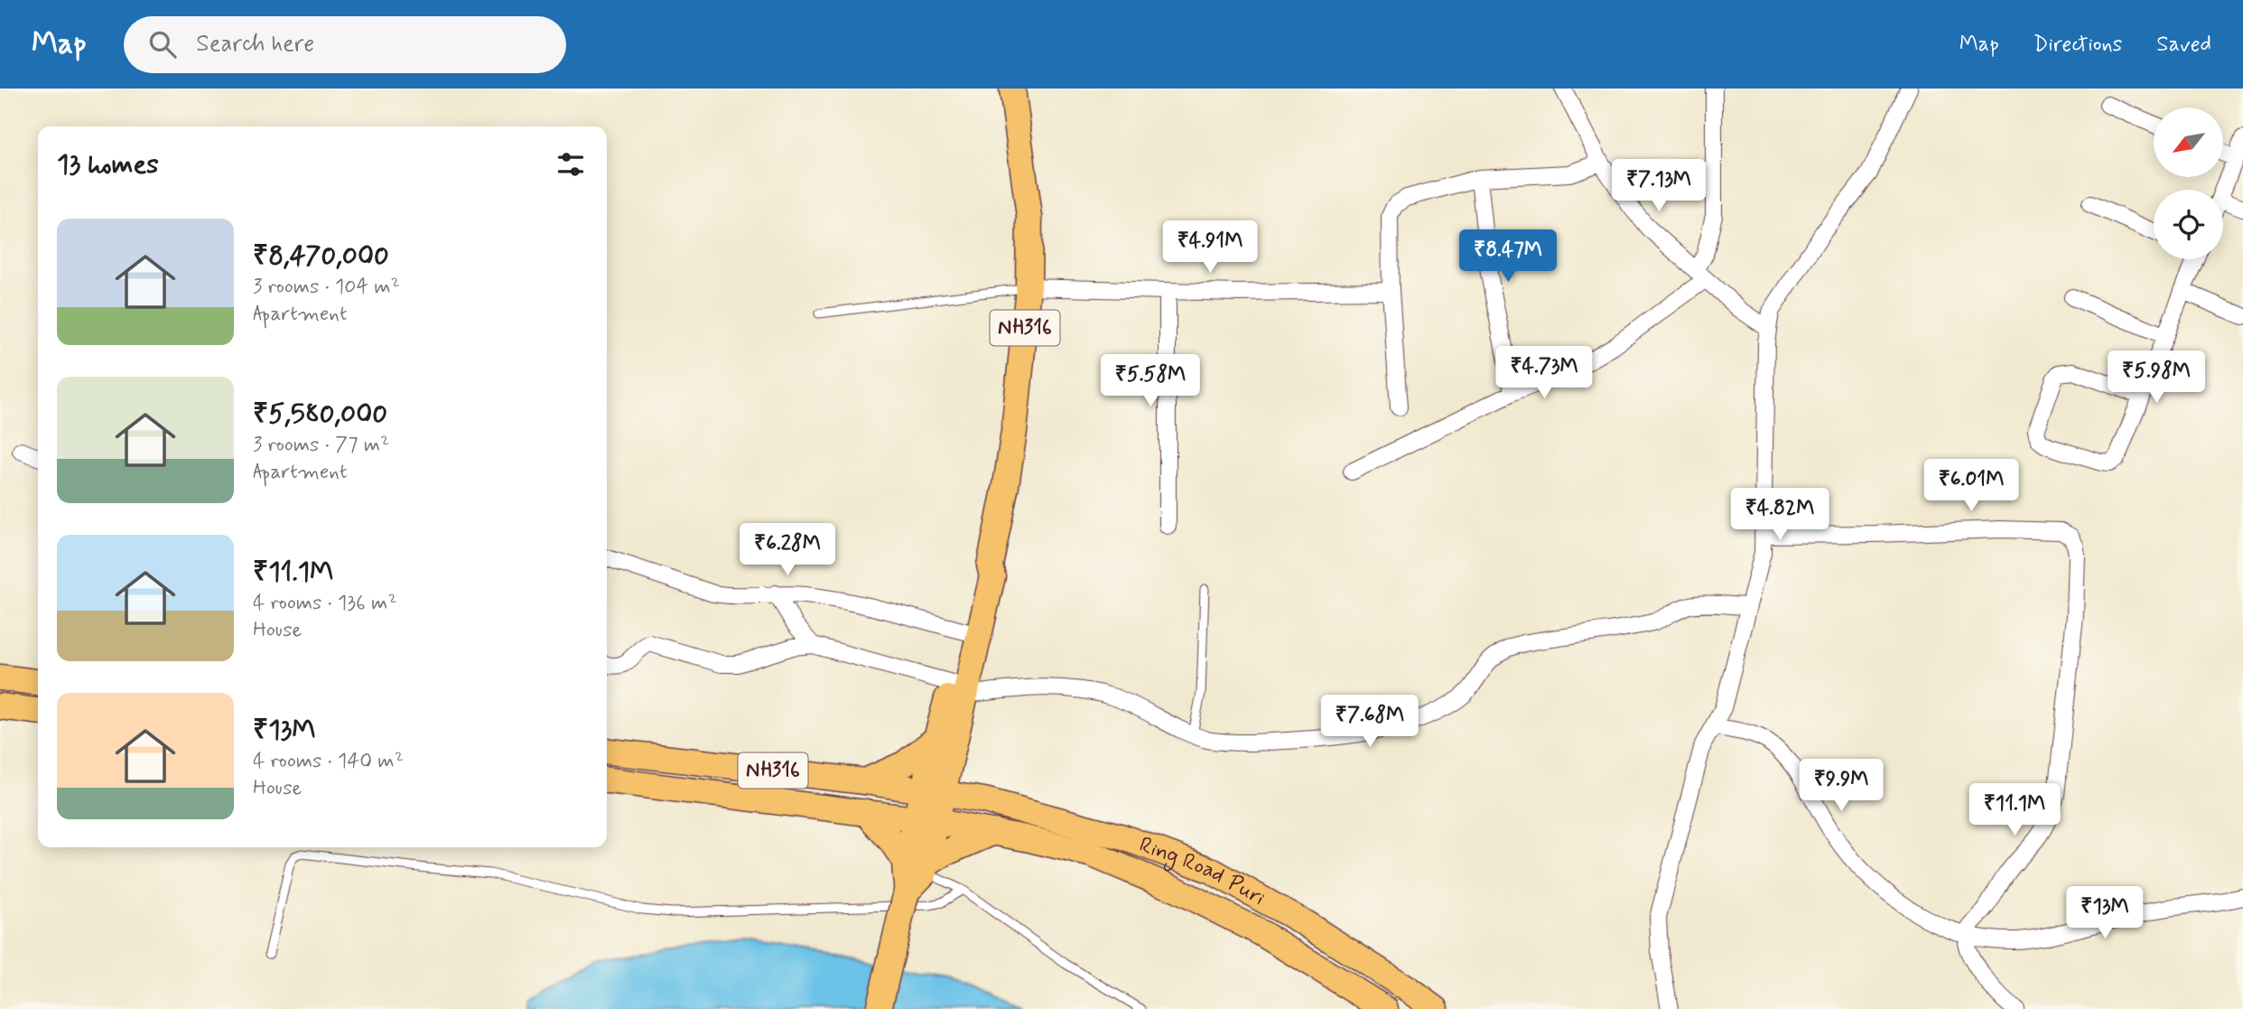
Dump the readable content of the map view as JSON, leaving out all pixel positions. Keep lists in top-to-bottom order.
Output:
{
  "streets": {
    "highway": ["NH316", "Ring Road Puri"]
  },
  "crossings": [
    ["NH316", "Ring Road Puri"]
  ],
  "north": "bottom left",
  "page": {
    "header": "Map",
    "search": "Search here",
    "nav": ["Map", "Directions", "Saved"],
    "heading": "13 homes",
    "price": [
      "₹7.13M",
      "₹4.91M",
      "₹8.47M",
      "₹4.73M",
      "₹5.98M",
      "₹5.58M",
      "₹6.01M",
      "₹4.82M",
      "₹6.28M",
      "₹7.68M",
      "₹9.9M",
      "₹11.1M",
      "₹13M"
    ],
    "list": [
      {
        "name": "₹8,470,000",
        "note": "3 rooms · 104 m² · Apartment"
      },
      {
        "name": "₹5,580,000",
        "note": "3 rooms · 77 m² · Apartment"
      },
      {
        "name": "₹11.1M",
        "note": "4 rooms · 136 m² · House"
      },
      {
        "name": "₹13M",
        "note": "4 rooms · 140 m² · House"
      }
    ]
  }
}
